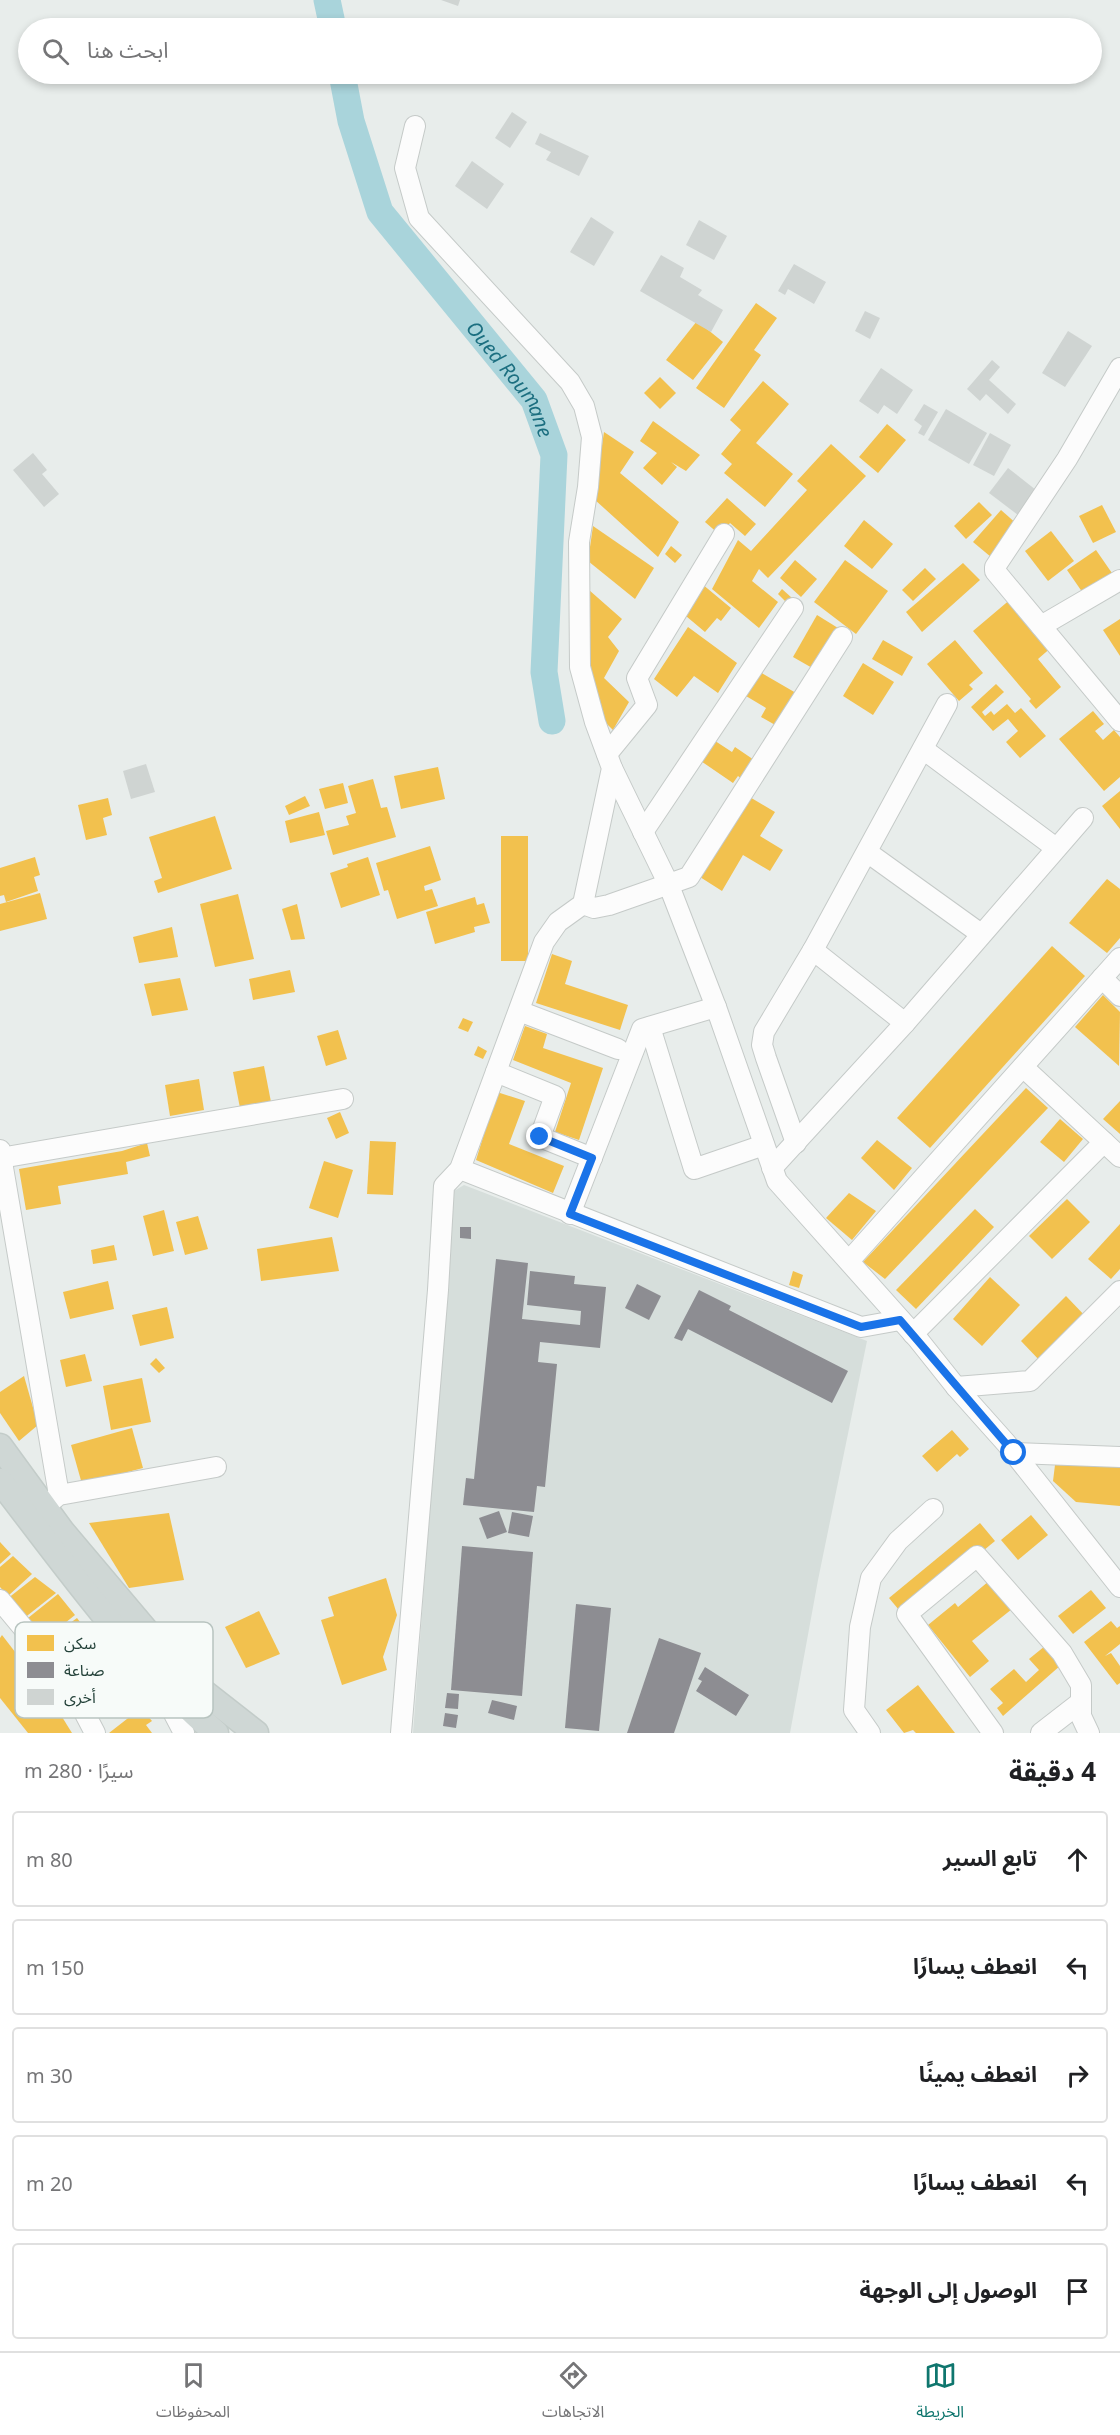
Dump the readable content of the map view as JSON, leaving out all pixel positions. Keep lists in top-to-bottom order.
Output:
{
  "water": ["Oued Roumane"],
  "legend": ["سكن", "صناعة", "أخرى"],
  "page": {
    "search": "ابحث هنا",
    "heading": ["4 دقيقة", "سيرًا · 280 m"],
    "list": [
      ["تابع السير", "80 m"],
      ["انعطف يسارًا", "150 m"],
      ["انعطف يمينًا", "30 m"],
      ["انعطف يسارًا", "20 m"],
      "الوصول إلى الوجهة"
    ],
    "nav": ["الخريطة", "الاتجاهات", "المحفوظات"]
  }
}
